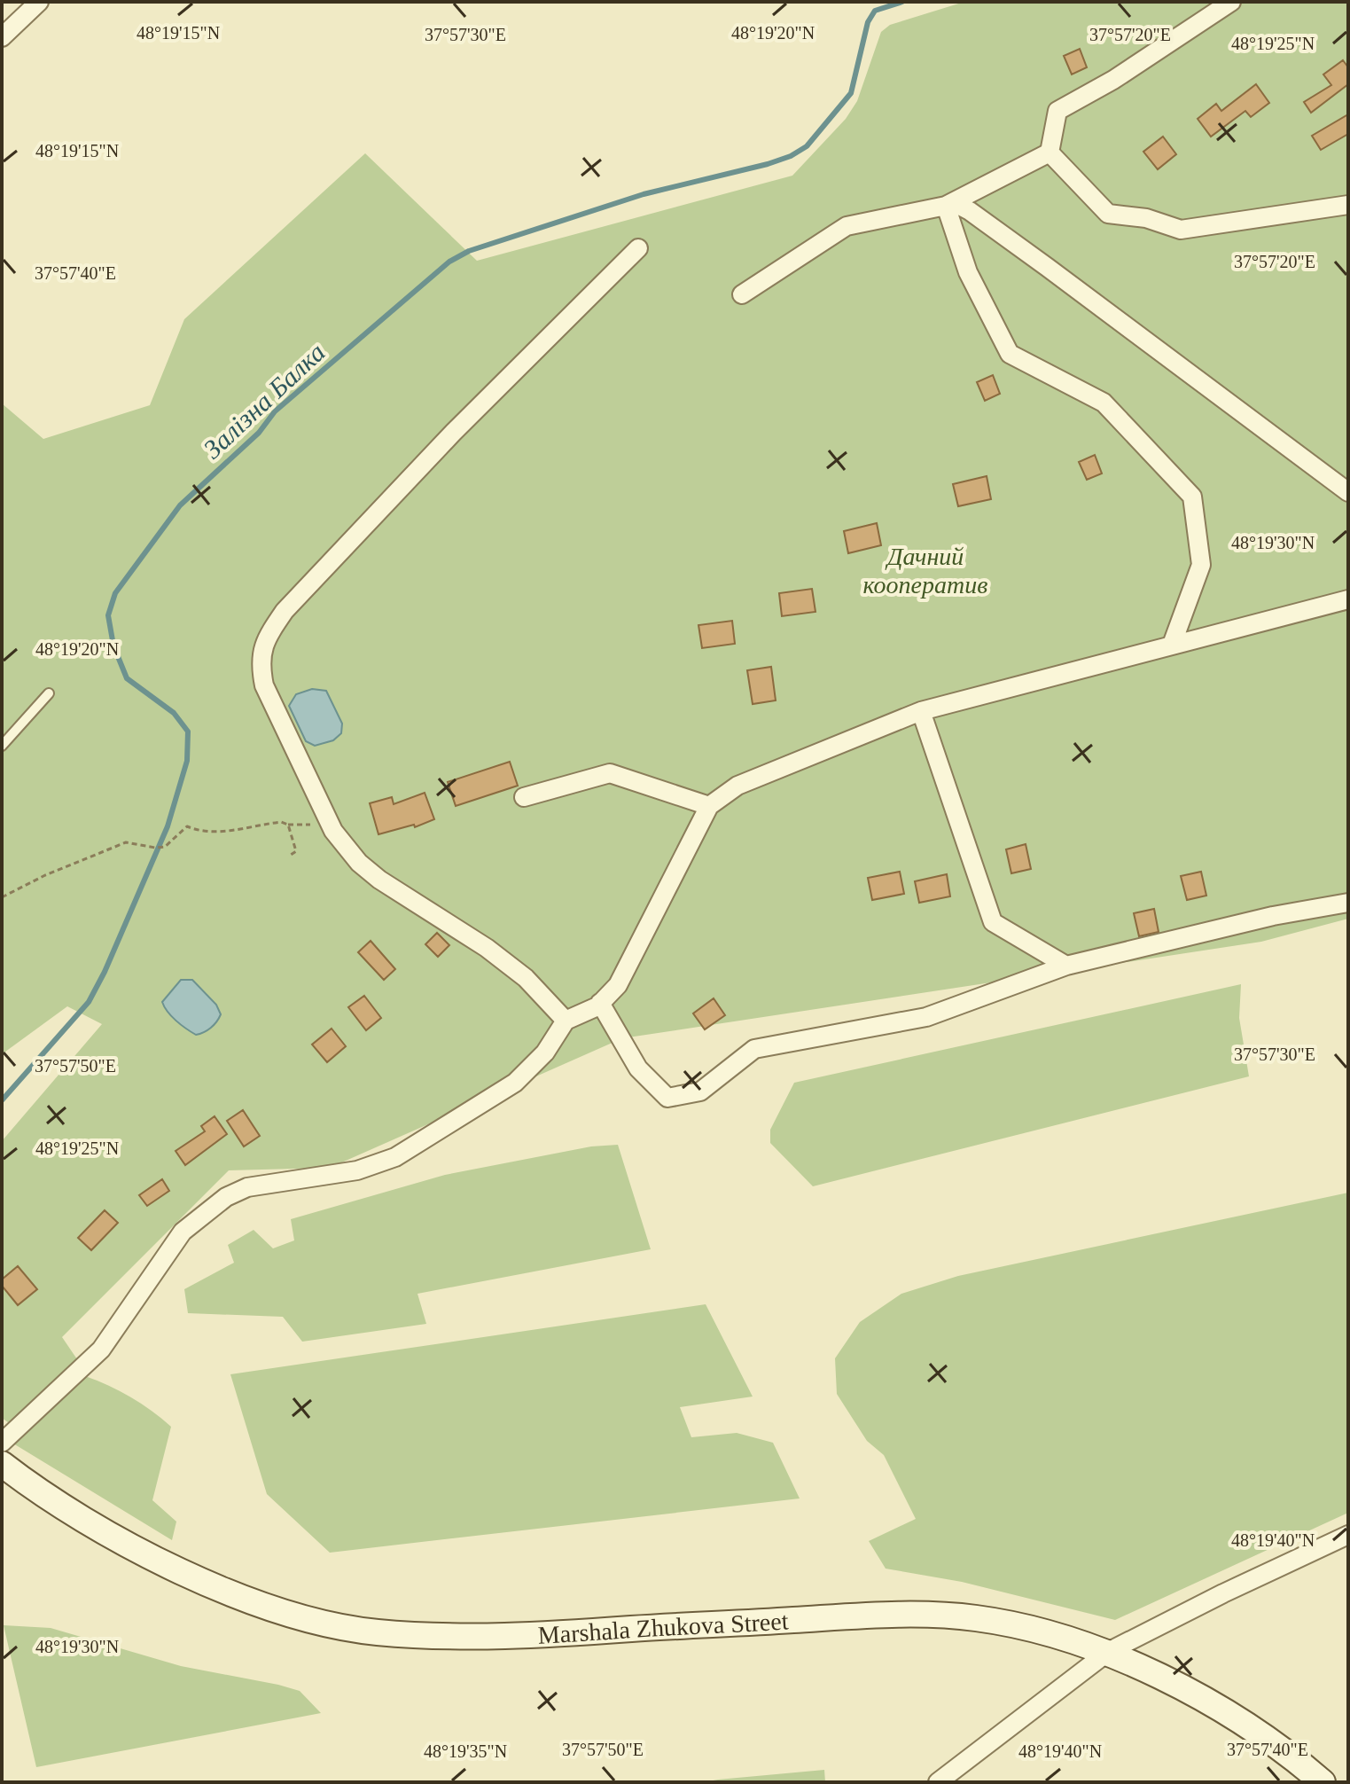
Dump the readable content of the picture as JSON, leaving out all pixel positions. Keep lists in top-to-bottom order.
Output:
{
  "streets": {
    "main road": ["Marshala Zhukova Street"]
  },
  "water": ["Залізна Балка"],
  "parks": ["Дачний кооператив"],
  "coordinates": [
    "48°19'20\"N",
    "48°19'15\"N",
    "37°57'30\"E",
    "37°57'20\"E",
    "48°19'25\"N",
    "37°57'40\"E",
    "48°19'30\"N",
    "37°57'50\"E",
    "48°19'40\"N",
    "48°19'35\"N"
  ]
}
